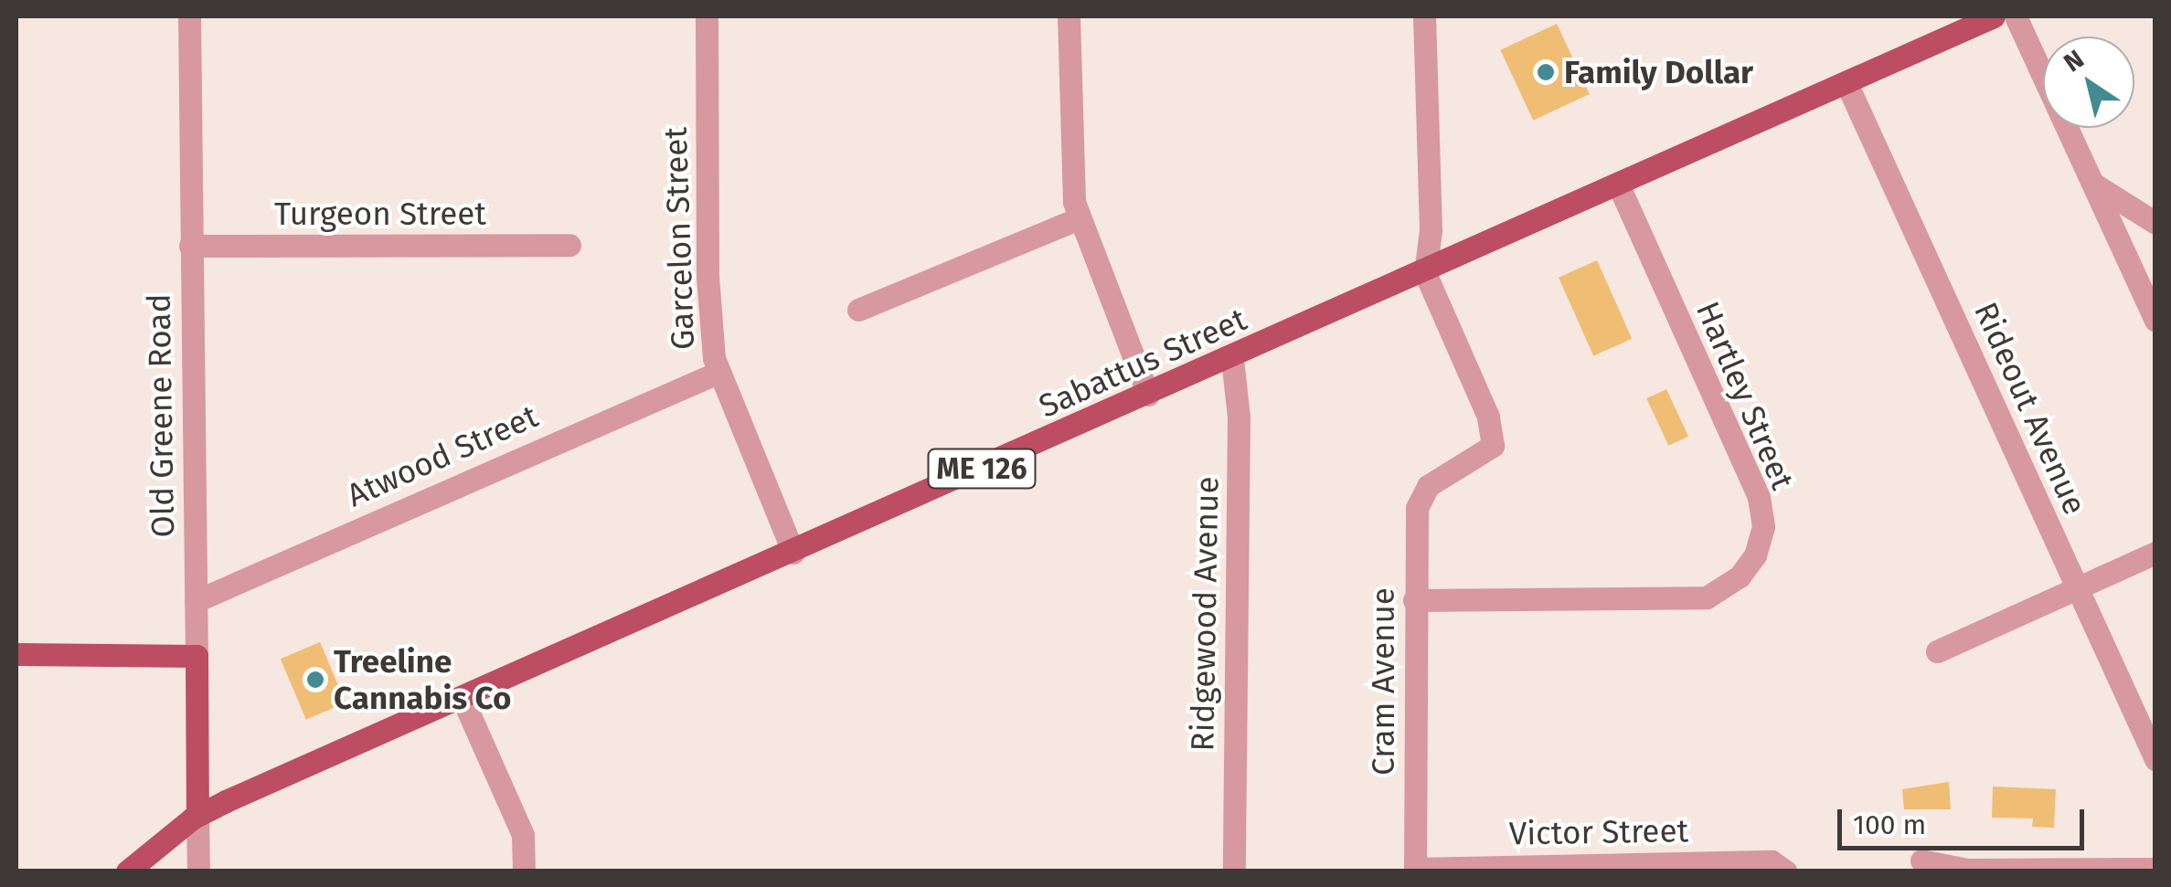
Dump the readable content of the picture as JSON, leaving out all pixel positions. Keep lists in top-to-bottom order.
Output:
{
  "streets": {
    "main road": ["Sabattus Street", "Old Greene Road", "ME 126"],
    "street": [
      "Turgeon Street",
      "Garcelon Street",
      "Hartley Street",
      "Rideout Avenue",
      "Atwood Street",
      "Ridgewood Avenue",
      "Cram Avenue",
      "Victor Street"
    ]
  },
  "crossings": [
    ["Turgeon Street", "Old Greene Road"],
    ["Garcelon Street", "Sabattus Street"],
    ["Garcelon Street", "Atwood Street"],
    ["Sabattus Street", "Hartley Street"],
    ["Sabattus Street", "Rideout Avenue"],
    ["Sabattus Street", "Old Greene Road"],
    ["Sabattus Street", "Ridgewood Avenue"],
    ["Sabattus Street", "Cram Avenue"],
    ["Hartley Street", "Cram Avenue"],
    ["Old Greene Road", "Atwood Street"],
    ["Cram Avenue", "Victor Street"]
  ],
  "places": ["Family Dollar", "Treeline Cannabis Co"],
  "scale_bar": "100 m",
  "north": "top left"
}
